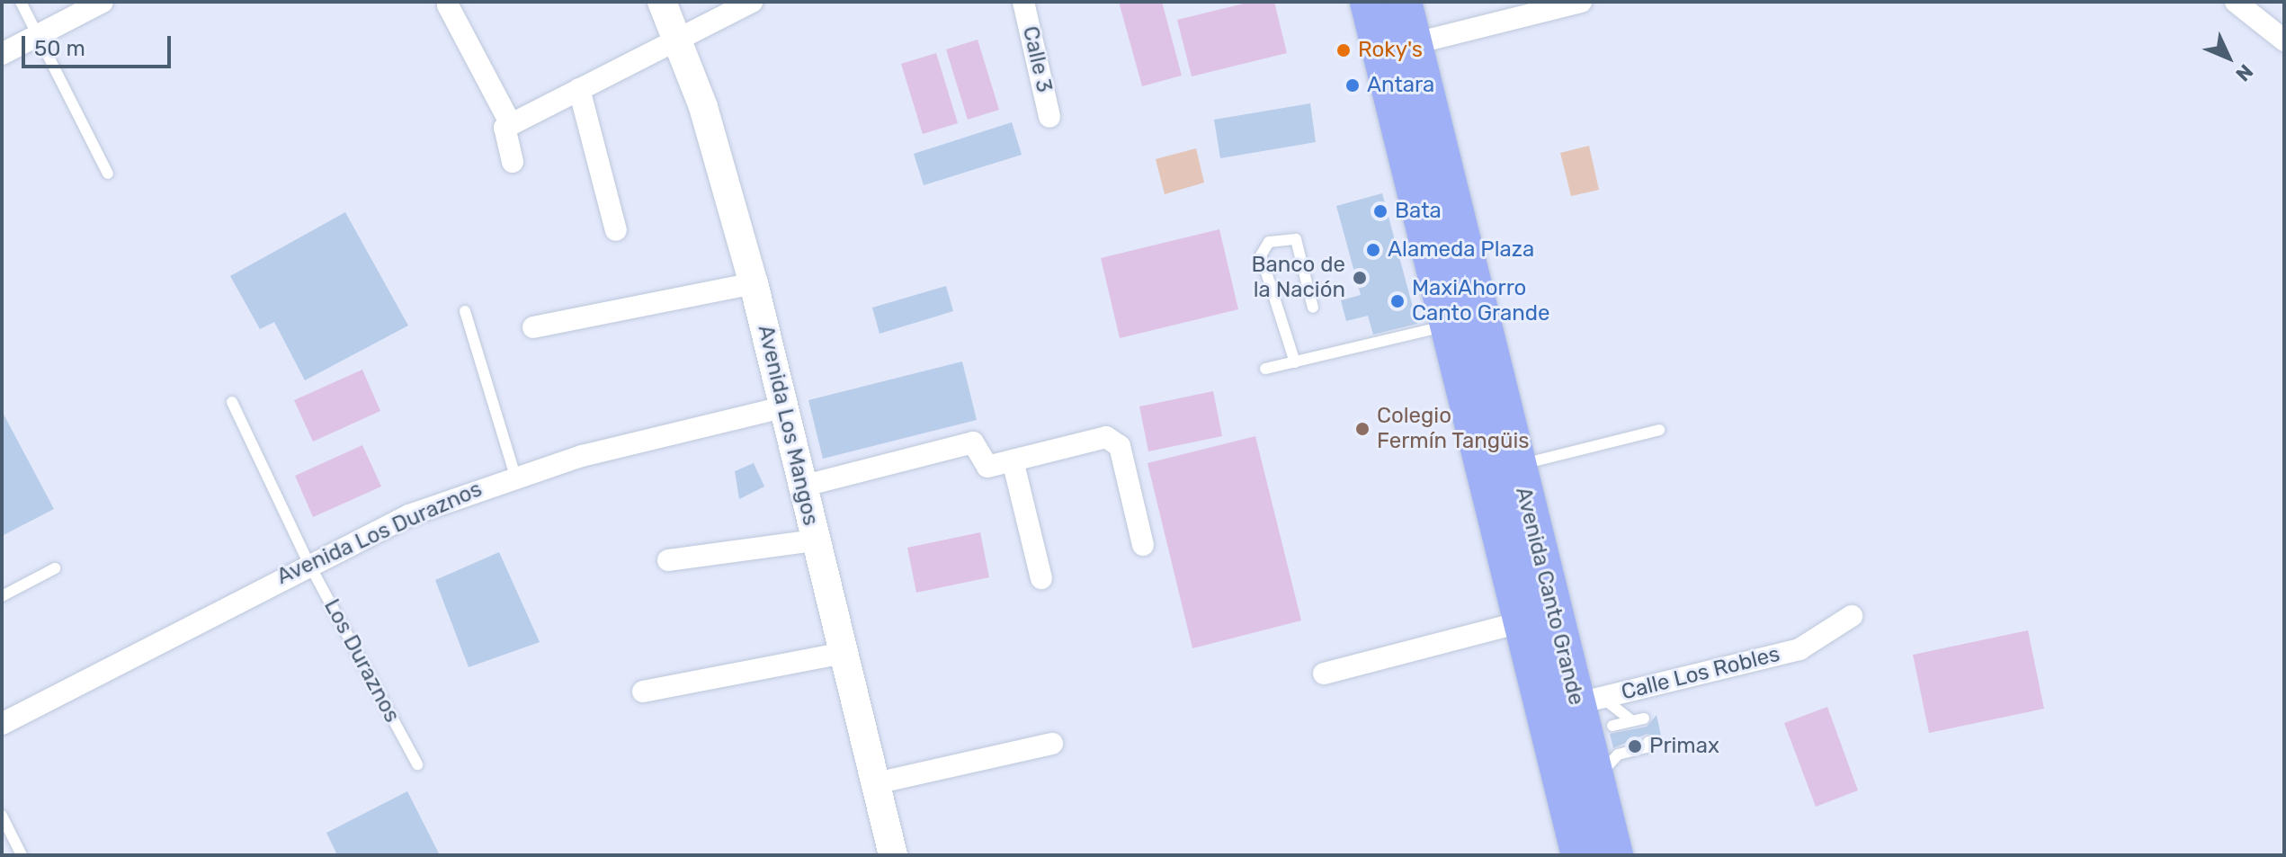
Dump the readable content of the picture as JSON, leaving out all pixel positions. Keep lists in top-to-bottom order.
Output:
{
  "streets": {
    "main road": ["Avenida Canto Grande"],
    "street": [
      "Calle 3",
      "Avenida Los Mangos",
      "Avenida Los Duraznos",
      "Calle Los Robles"
    ],
    "lane": ["Los Duraznos"]
  },
  "crossings": [
    ["Avenida Los Mangos", "Avenida Los Duraznos"],
    ["Avenida Los Duraznos", "Los Duraznos"],
    ["Avenida Canto Grande", "Calle Los Robles"]
  ],
  "places": [
    "Roky's",
    "Antara",
    "Bata",
    "Alameda Plaza",
    "Banco de la Nación",
    "MaxiAhorro Canto Grande",
    "Colegio Fermín Tangüis",
    "Primax"
  ],
  "scale_bar": "50 m",
  "north": "bottom right"
}
